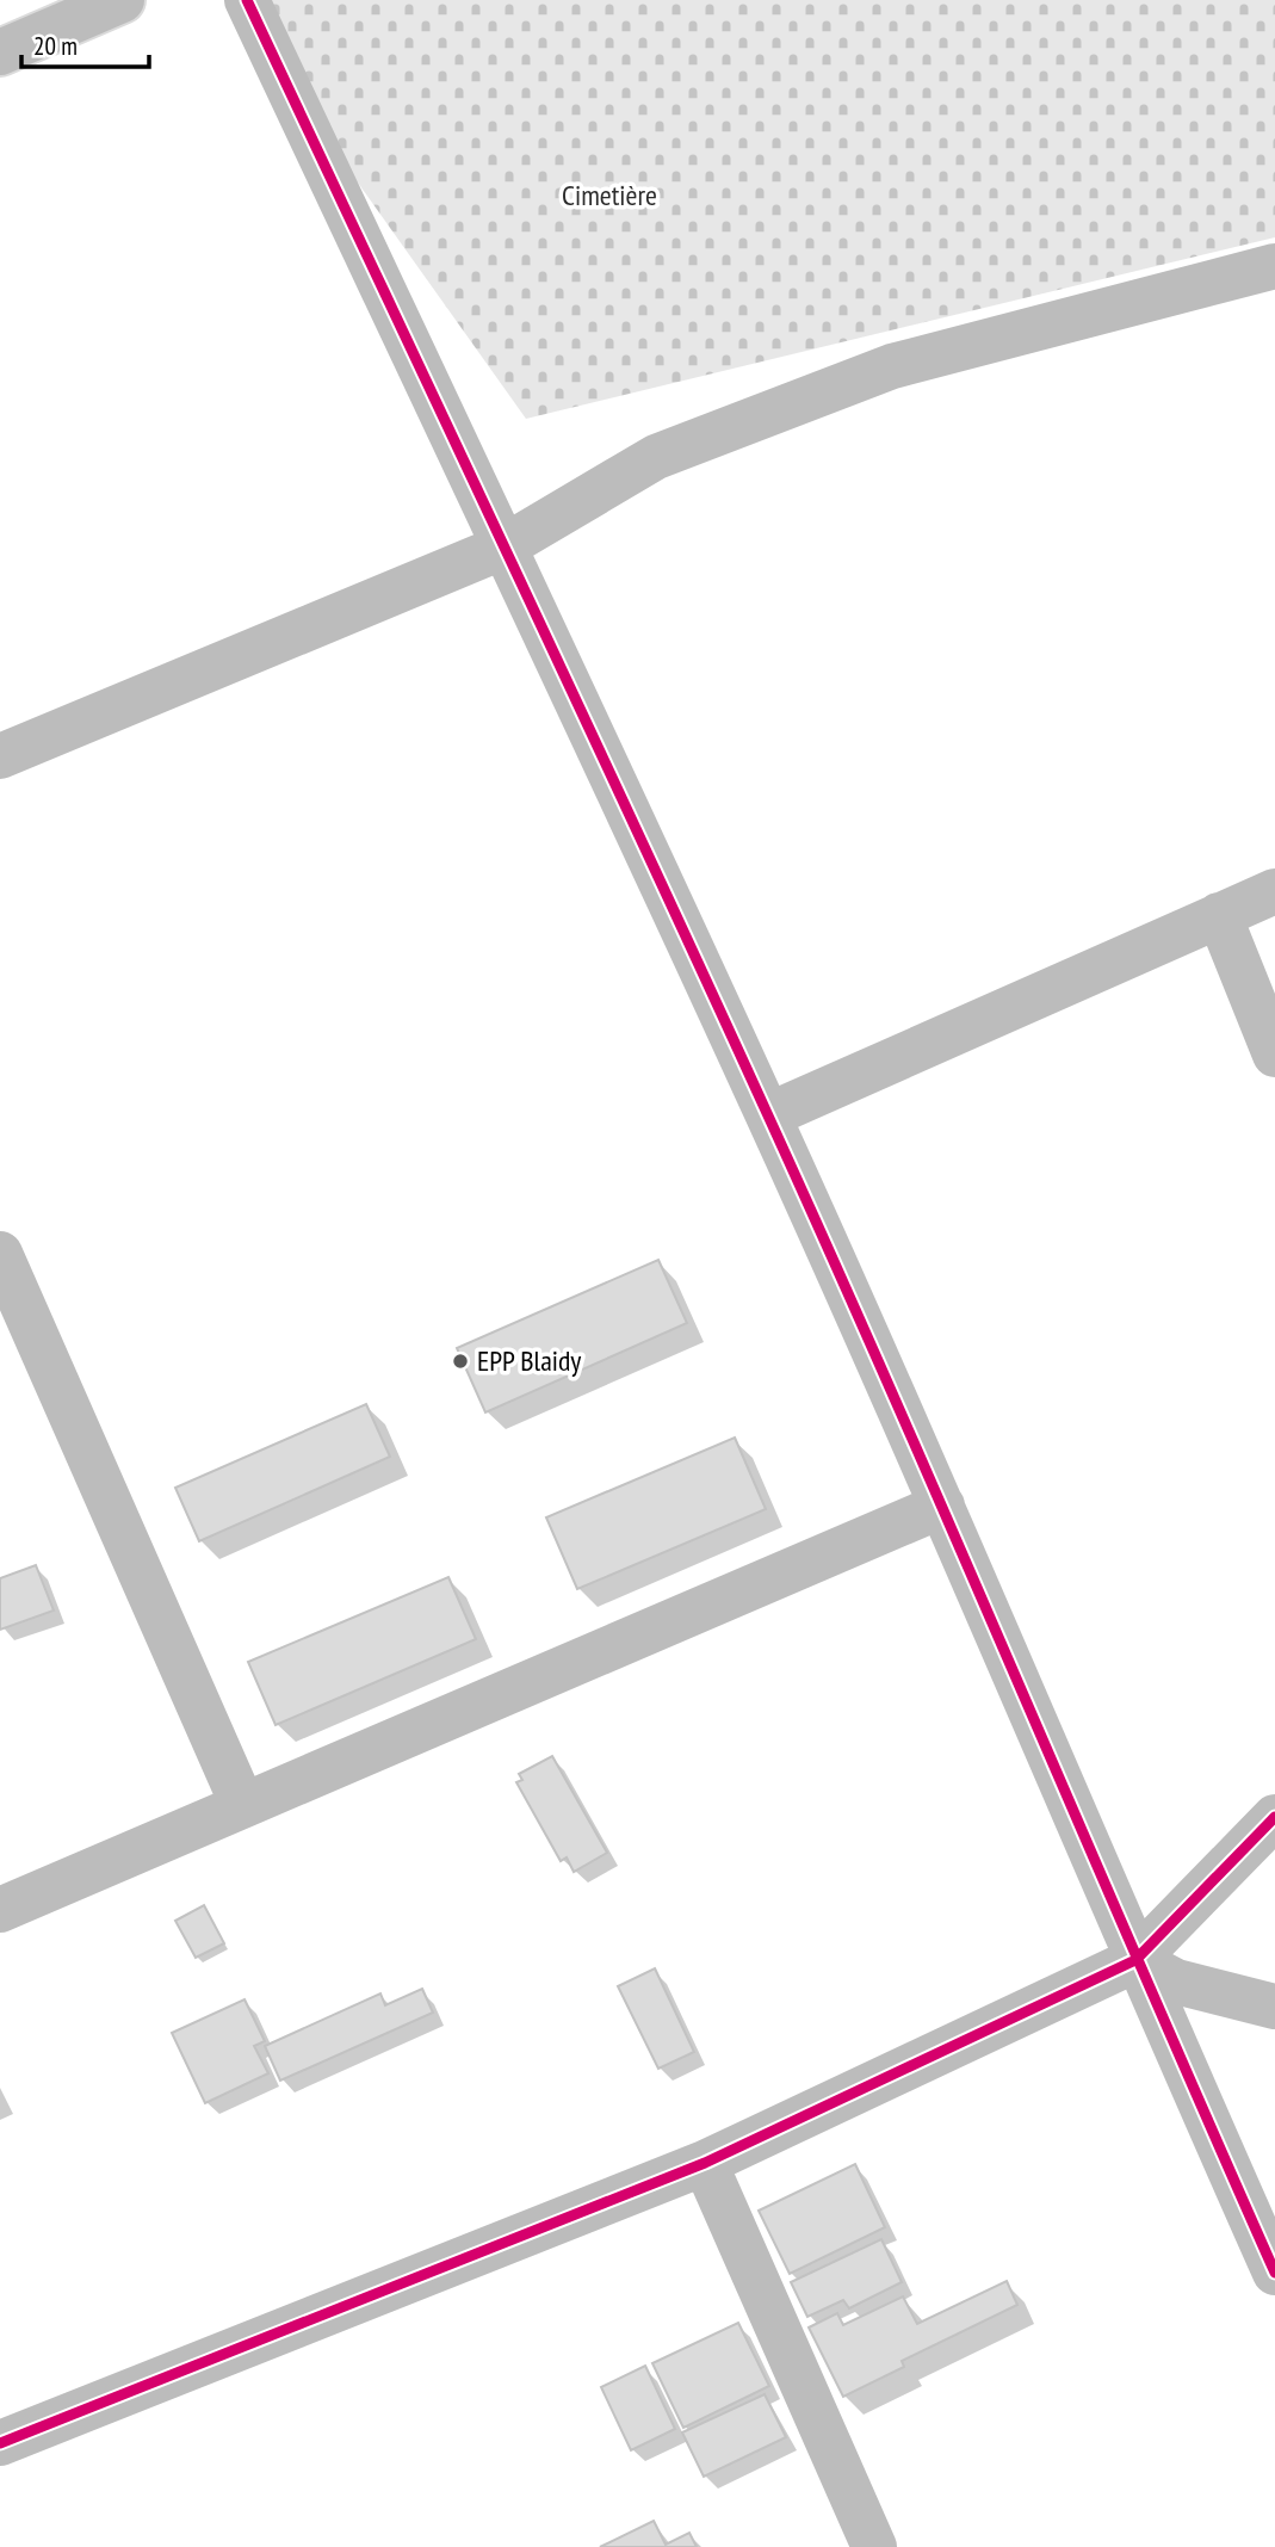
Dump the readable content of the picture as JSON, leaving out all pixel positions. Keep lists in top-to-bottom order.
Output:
{
  "parks": ["Cimetière"],
  "places": ["EPP Blaidy"],
  "scale_bar": "20 m"
}
